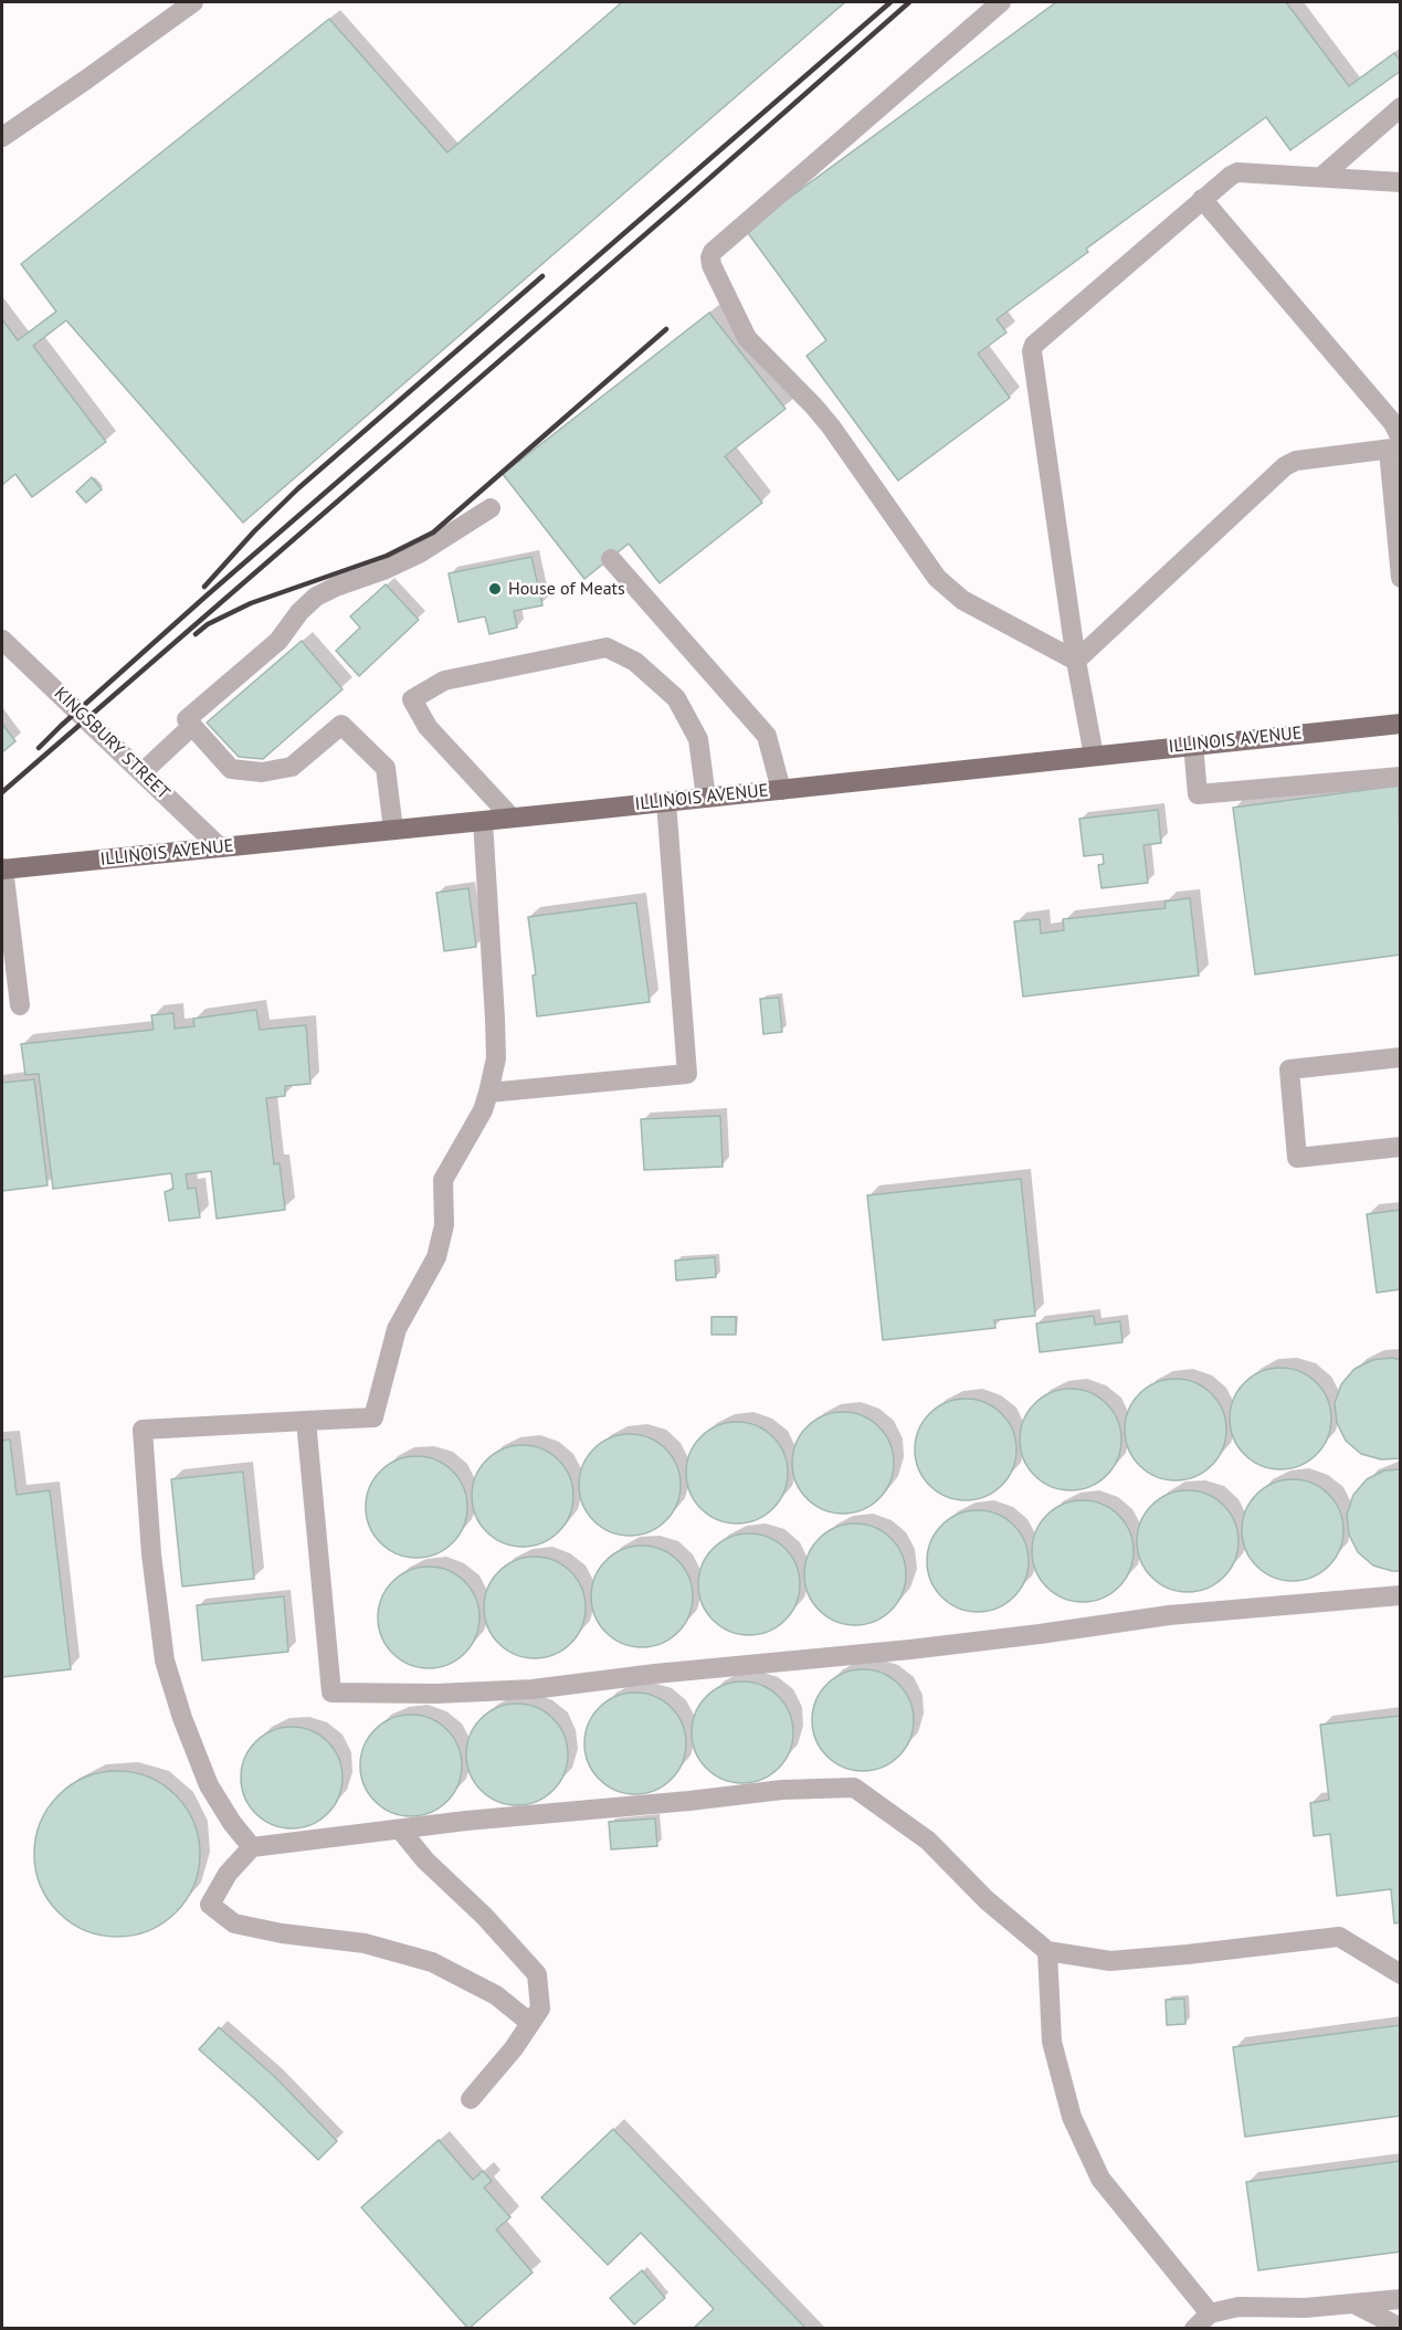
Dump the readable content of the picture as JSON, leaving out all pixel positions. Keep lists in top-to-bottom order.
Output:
{
  "streets": {
    "main road": ["ILLINOIS AVENUE"],
    "street": ["KINGSBURY STREET"]
  },
  "crossings": [
    ["ILLINOIS AVENUE", "KINGSBURY STREET"]
  ],
  "places": ["House of Meats"]
}
